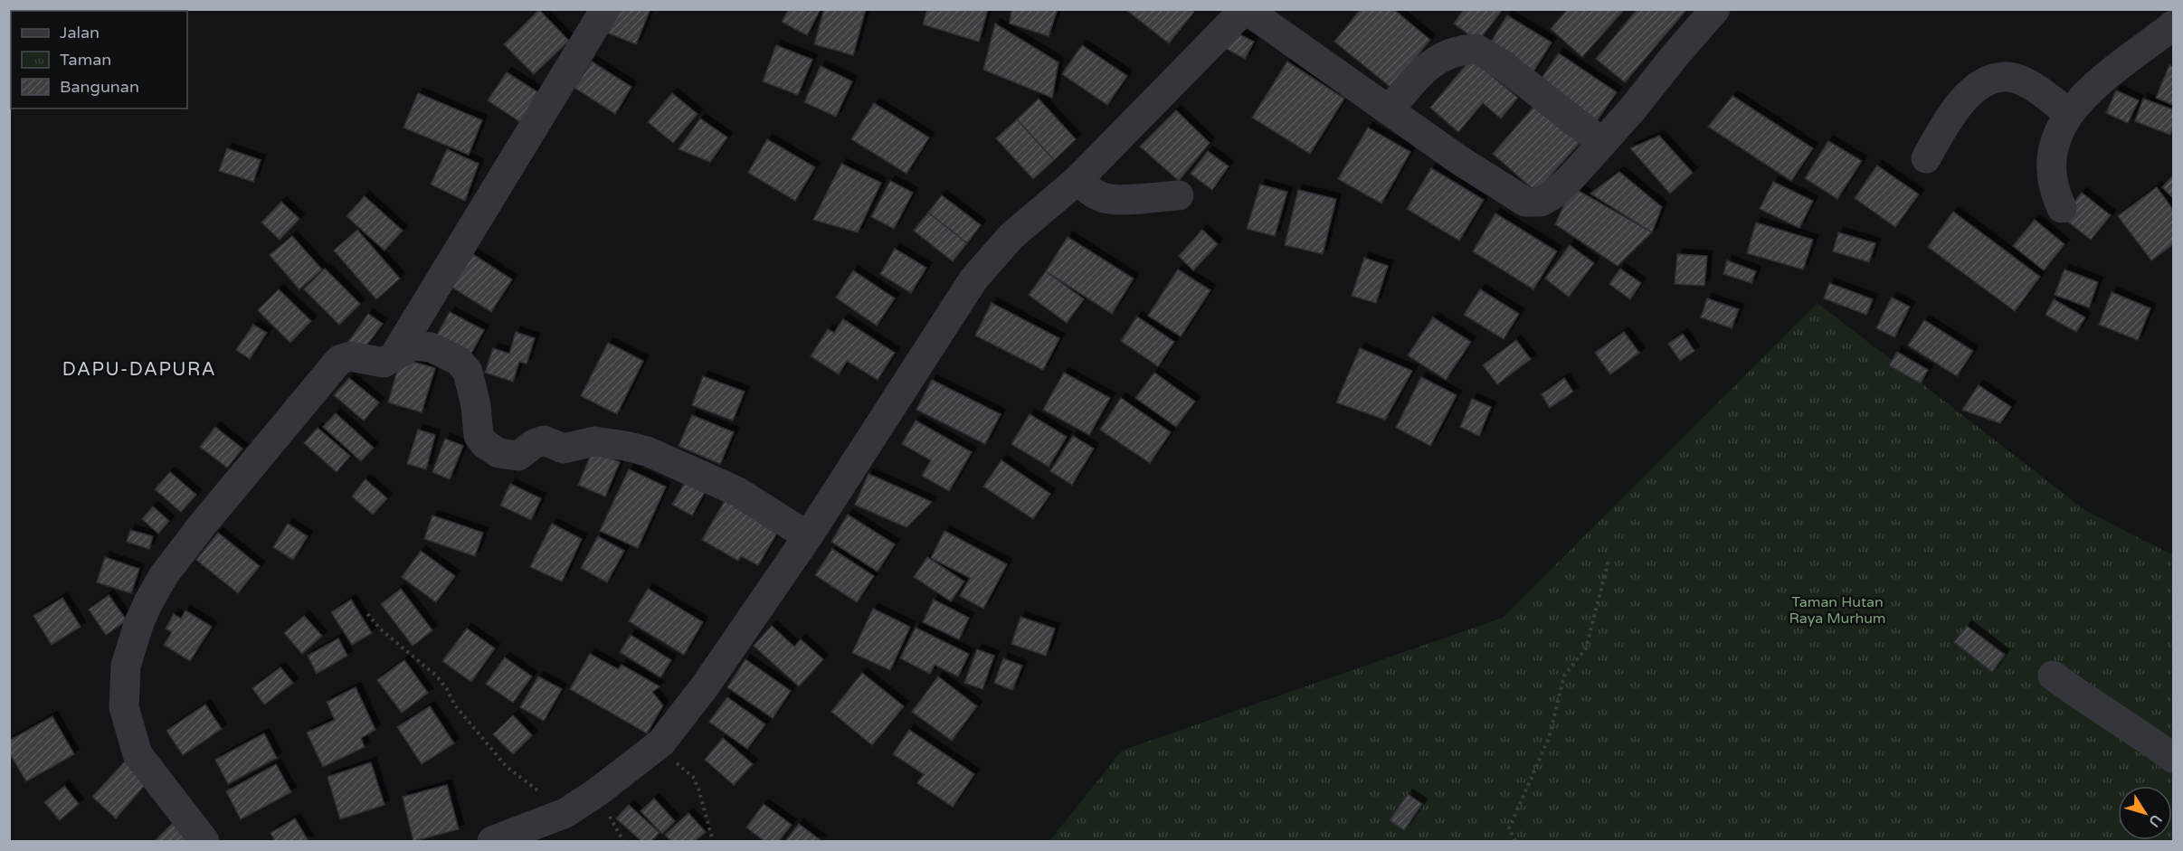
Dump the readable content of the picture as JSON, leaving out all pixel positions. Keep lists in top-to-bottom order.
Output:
{
  "districts": ["DAPU-DAPURA"],
  "parks": ["Taman Hutan Raya Murhum"],
  "legend": ["Jalan", "Taman", "Bangunan"],
  "north": "bottom right"
}
